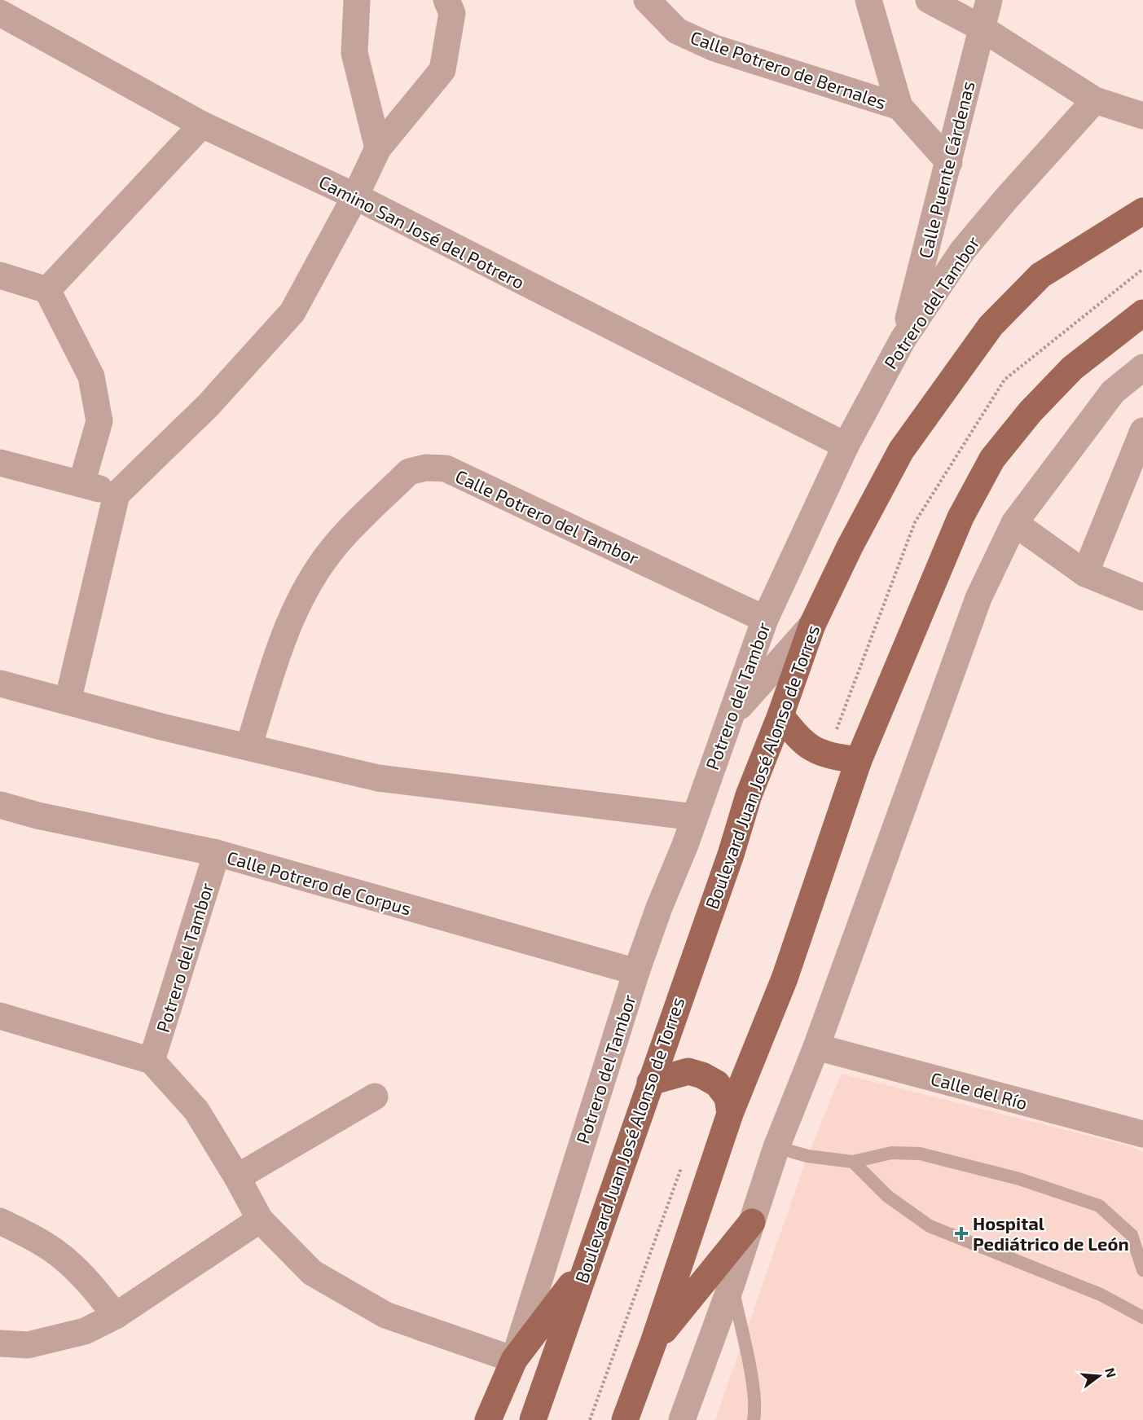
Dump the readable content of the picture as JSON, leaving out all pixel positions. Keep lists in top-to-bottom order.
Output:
{
  "streets": {
    "main road": ["Boulevard Juan José Alonso de Torres"],
    "street": [
      "Calle Potrero de Bernales",
      "Calle Puente Cárdenas",
      "Camino San José del Potrero",
      "Potrero del Tambor",
      "Calle Potrero del Tambor",
      "Calle Potrero de Corpus",
      "Calle del Río"
    ]
  },
  "crossings": [
    ["Calle Potrero de Bernales", "Calle Puente Cárdenas"],
    ["Calle Puente Cárdenas", "Potrero del Tambor"],
    ["Camino San José del Potrero", "Potrero del Tambor"],
    ["Potrero del Tambor", "Calle Potrero del Tambor"],
    ["Potrero del Tambor", "Calle Potrero de Corpus"]
  ],
  "places": {
    "health": ["Hospital Pediátrico de León"]
  },
  "north": "right"
}
